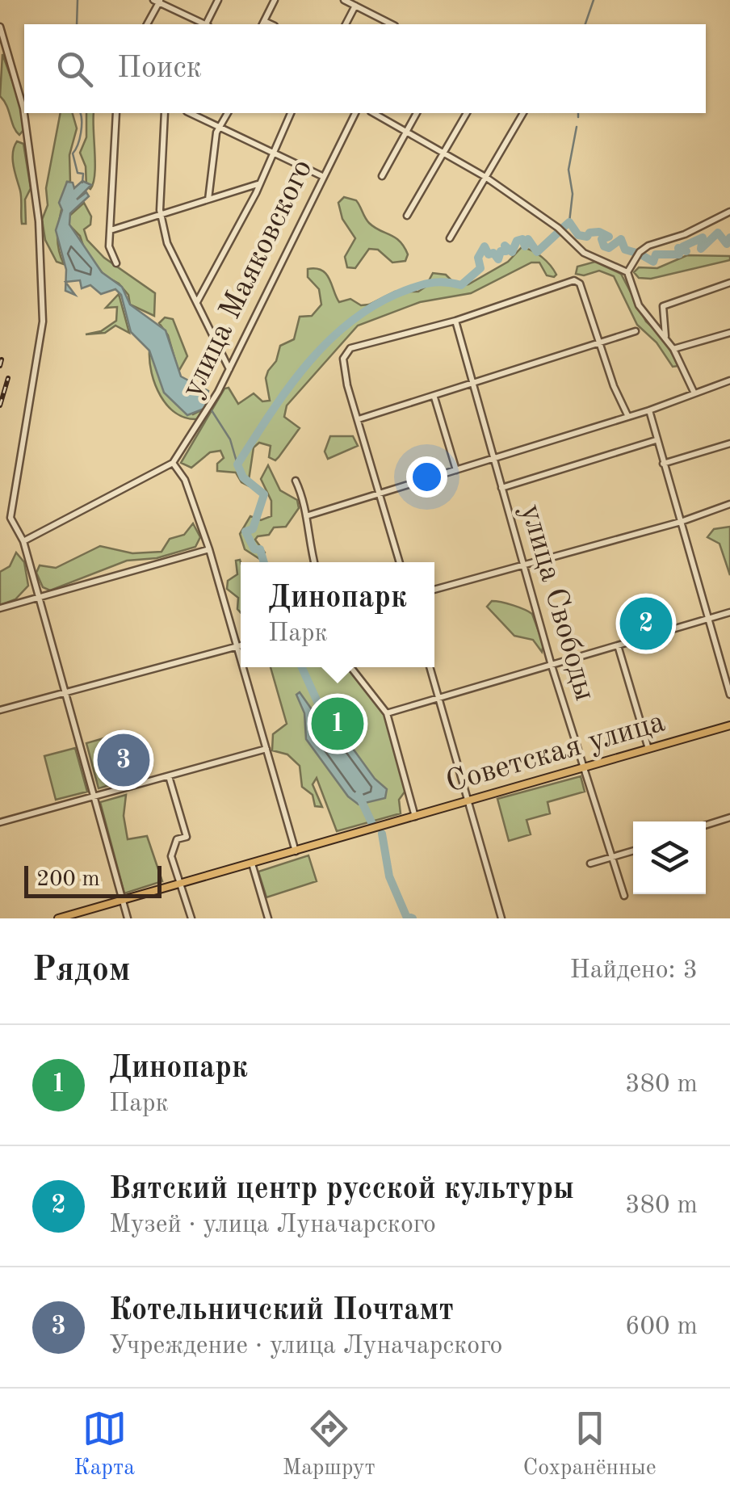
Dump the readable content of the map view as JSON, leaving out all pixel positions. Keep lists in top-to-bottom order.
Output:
{
  "streets": {
    "main road": ["Советская улица"],
    "street": ["улица Маяковского", "улица Свободы"]
  },
  "crossings": [
    ["улица Свободы", "Советская улица"]
  ],
  "scale_bar": "200 m",
  "page": {
    "search": "Поиск",
    "popup": ["Динопарк", "Парк"],
    "pins": ["2", "1", "3"],
    "scale": "200 m",
    "heading": ["Рядом", "Найдено: 3"],
    "list": [
      {
        "mark": "1",
        "name": "Динопарк",
        "note": "Парк",
        "value": "380 m"
      },
      {
        "mark": "2",
        "name": "Вятский центр русской культуры",
        "note": "Музей · улица Луначарского",
        "value": "380 m"
      },
      {
        "mark": "3",
        "name": "Котельничский Почтамт",
        "note": "Учреждение · улица Луначарского",
        "value": "600 m"
      }
    ],
    "nav": ["Карта", "Маршрут", "Сохранённые"]
  }
}
